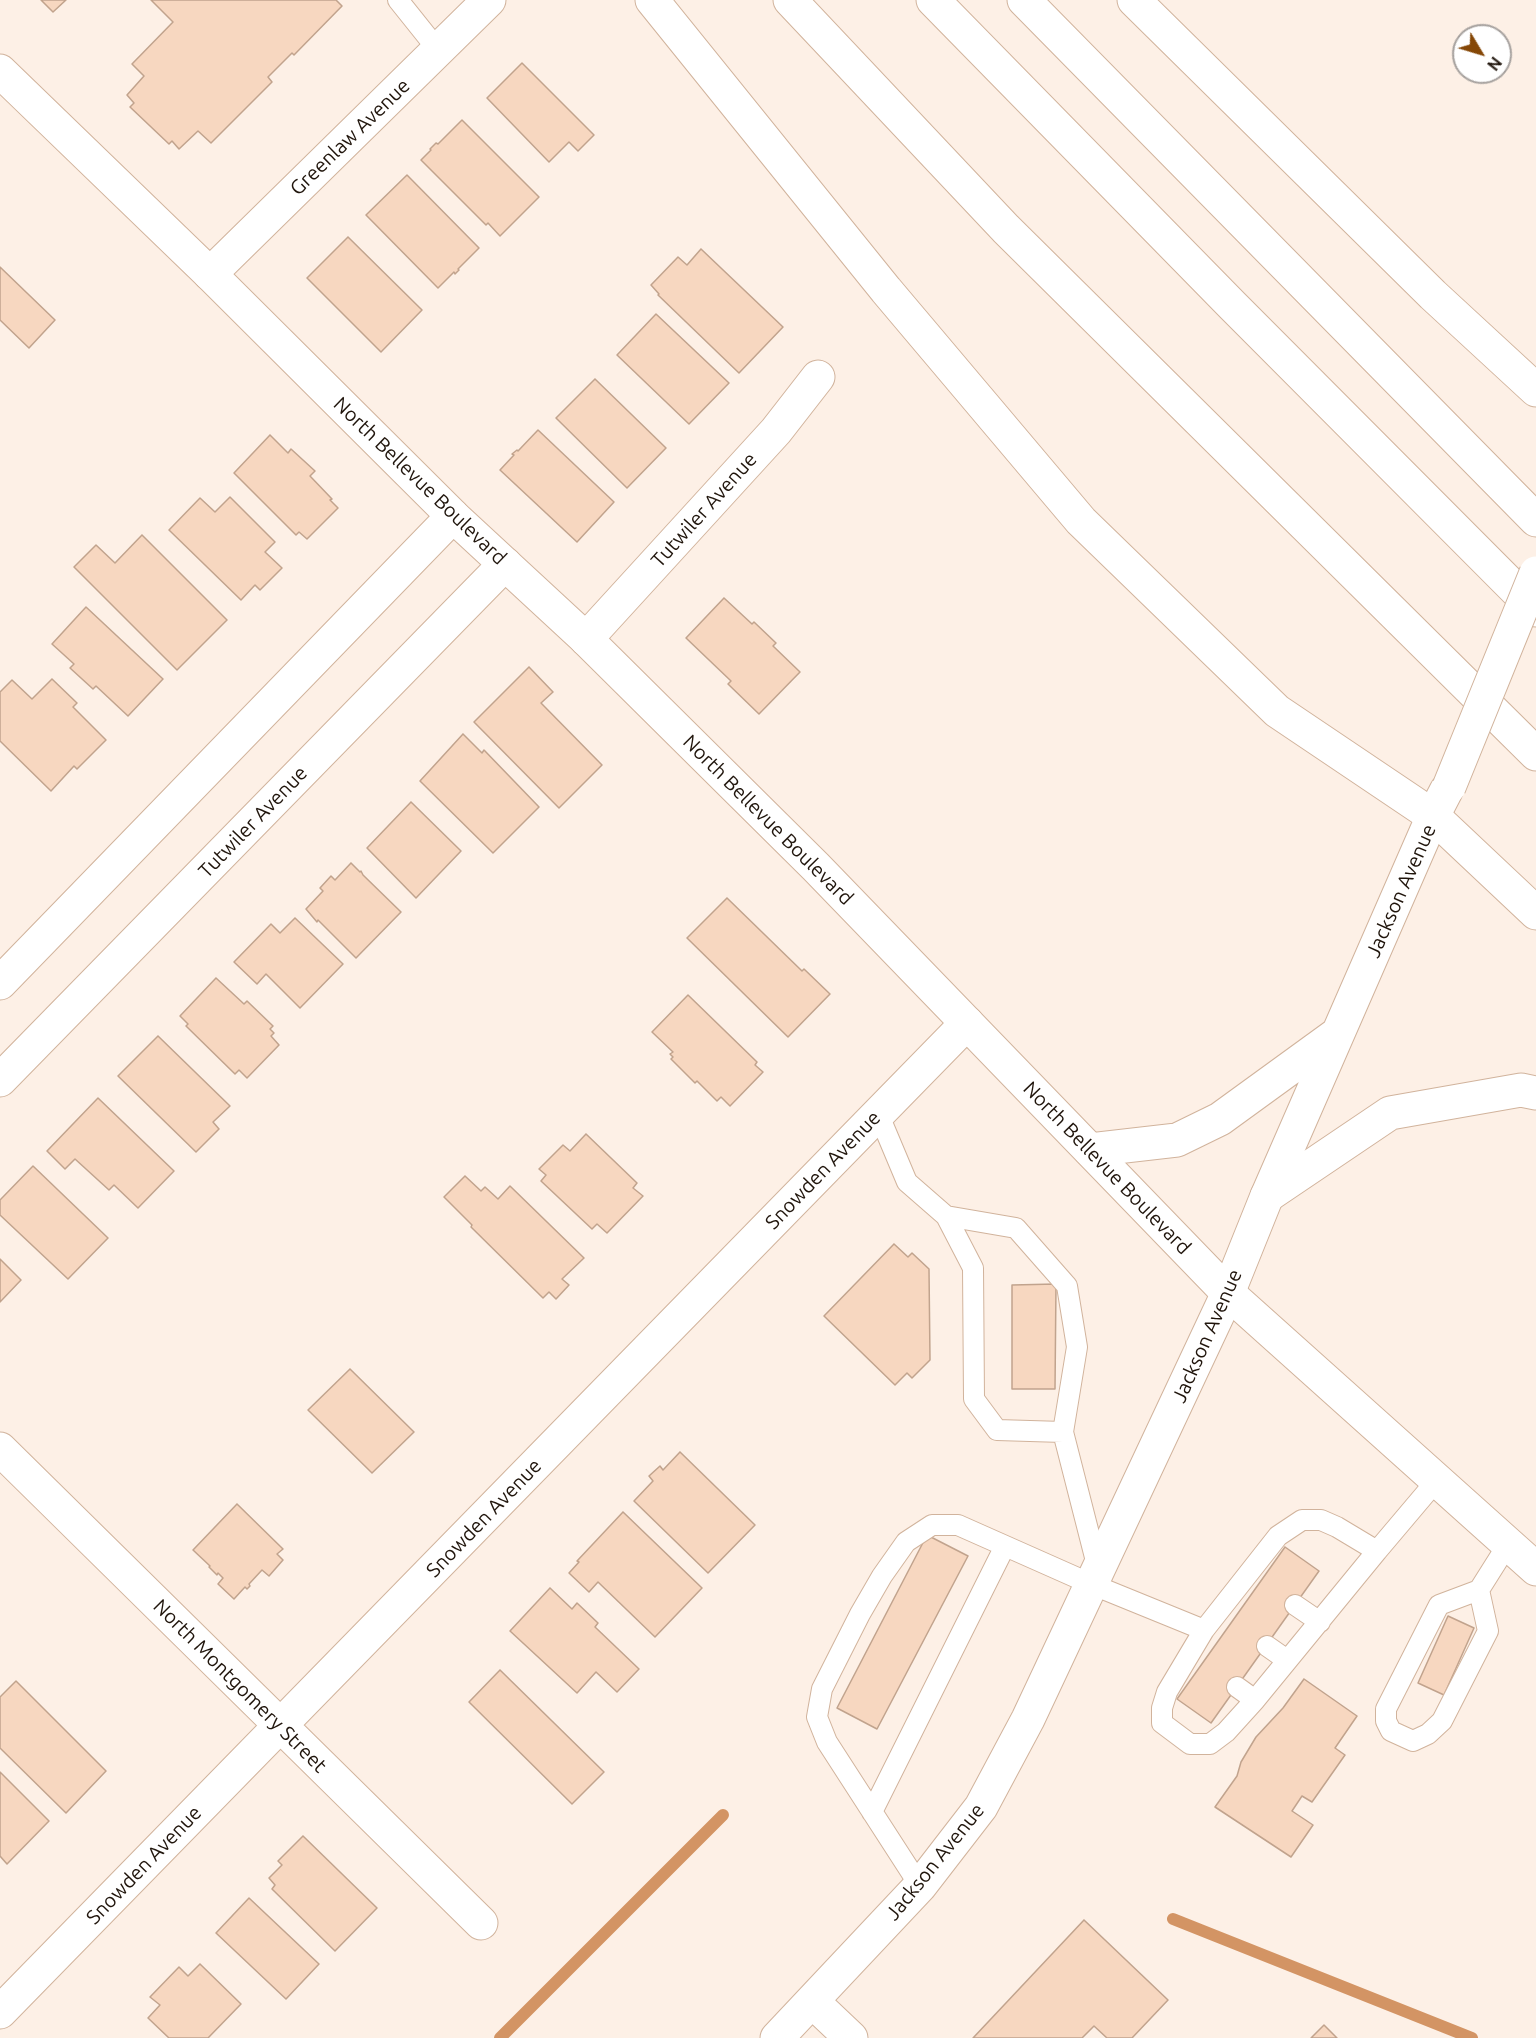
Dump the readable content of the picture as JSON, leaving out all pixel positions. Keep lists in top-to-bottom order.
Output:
{
  "streets": {
    "main road": [
      "Greenlaw Avenue",
      "North Bellevue Boulevard",
      "Tutwiler Avenue",
      "Jackson Avenue",
      "Snowden Avenue",
      "North Montgomery Street"
    ]
  },
  "crossings": [
    ["Greenlaw Avenue", "North Bellevue Boulevard"],
    ["North Bellevue Boulevard", "Tutwiler Avenue"],
    ["North Bellevue Boulevard", "Jackson Avenue"],
    ["North Bellevue Boulevard", "Snowden Avenue"],
    ["Snowden Avenue", "North Montgomery Street"]
  ],
  "north": "bottom right"
}
